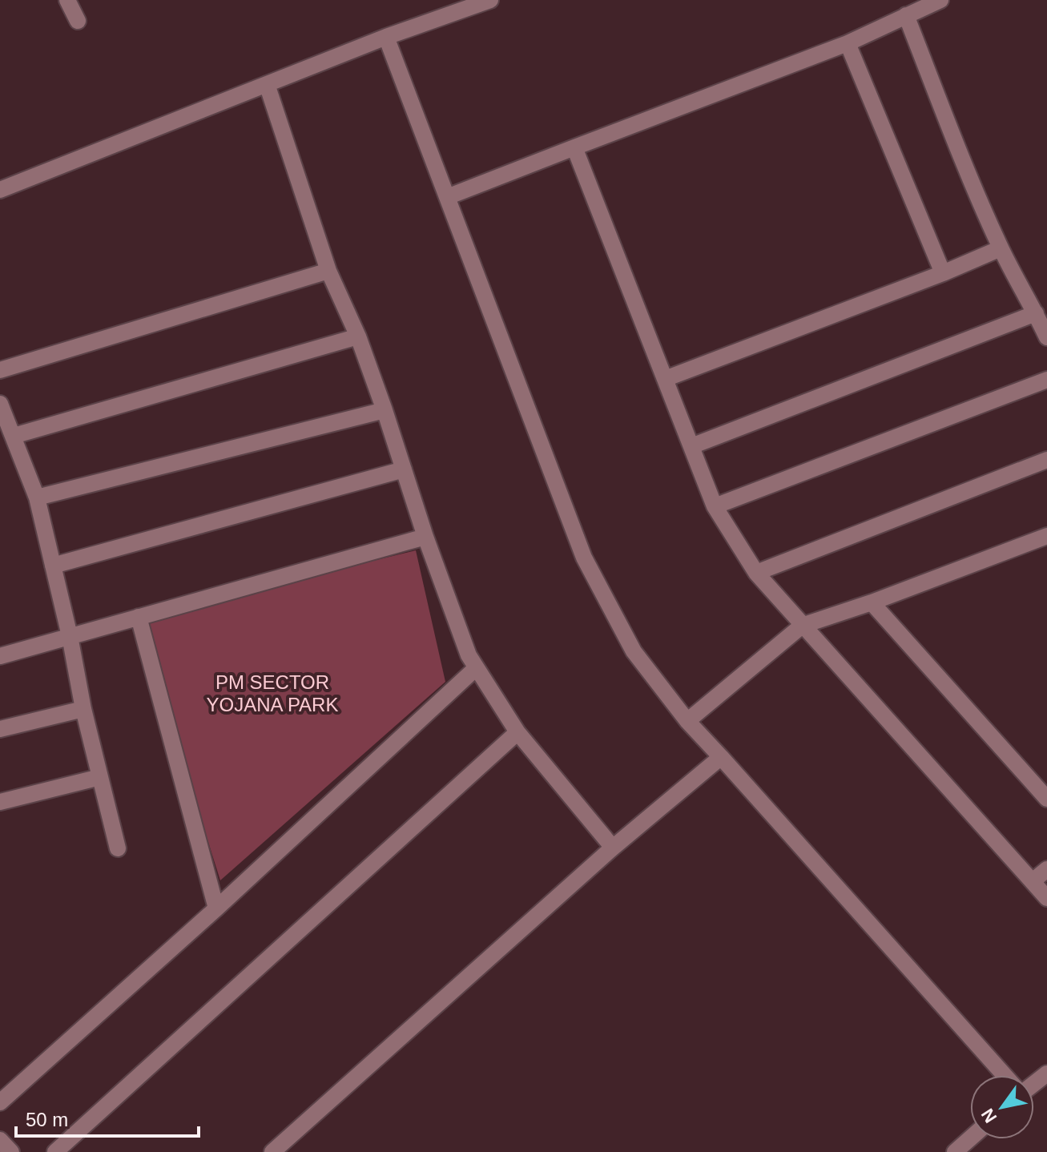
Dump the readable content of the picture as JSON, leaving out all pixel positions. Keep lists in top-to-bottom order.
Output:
{
  "parks": ["PM SECTOR YOJANA PARK"],
  "scale_bar": "50 m",
  "north": "bottom left"
}
